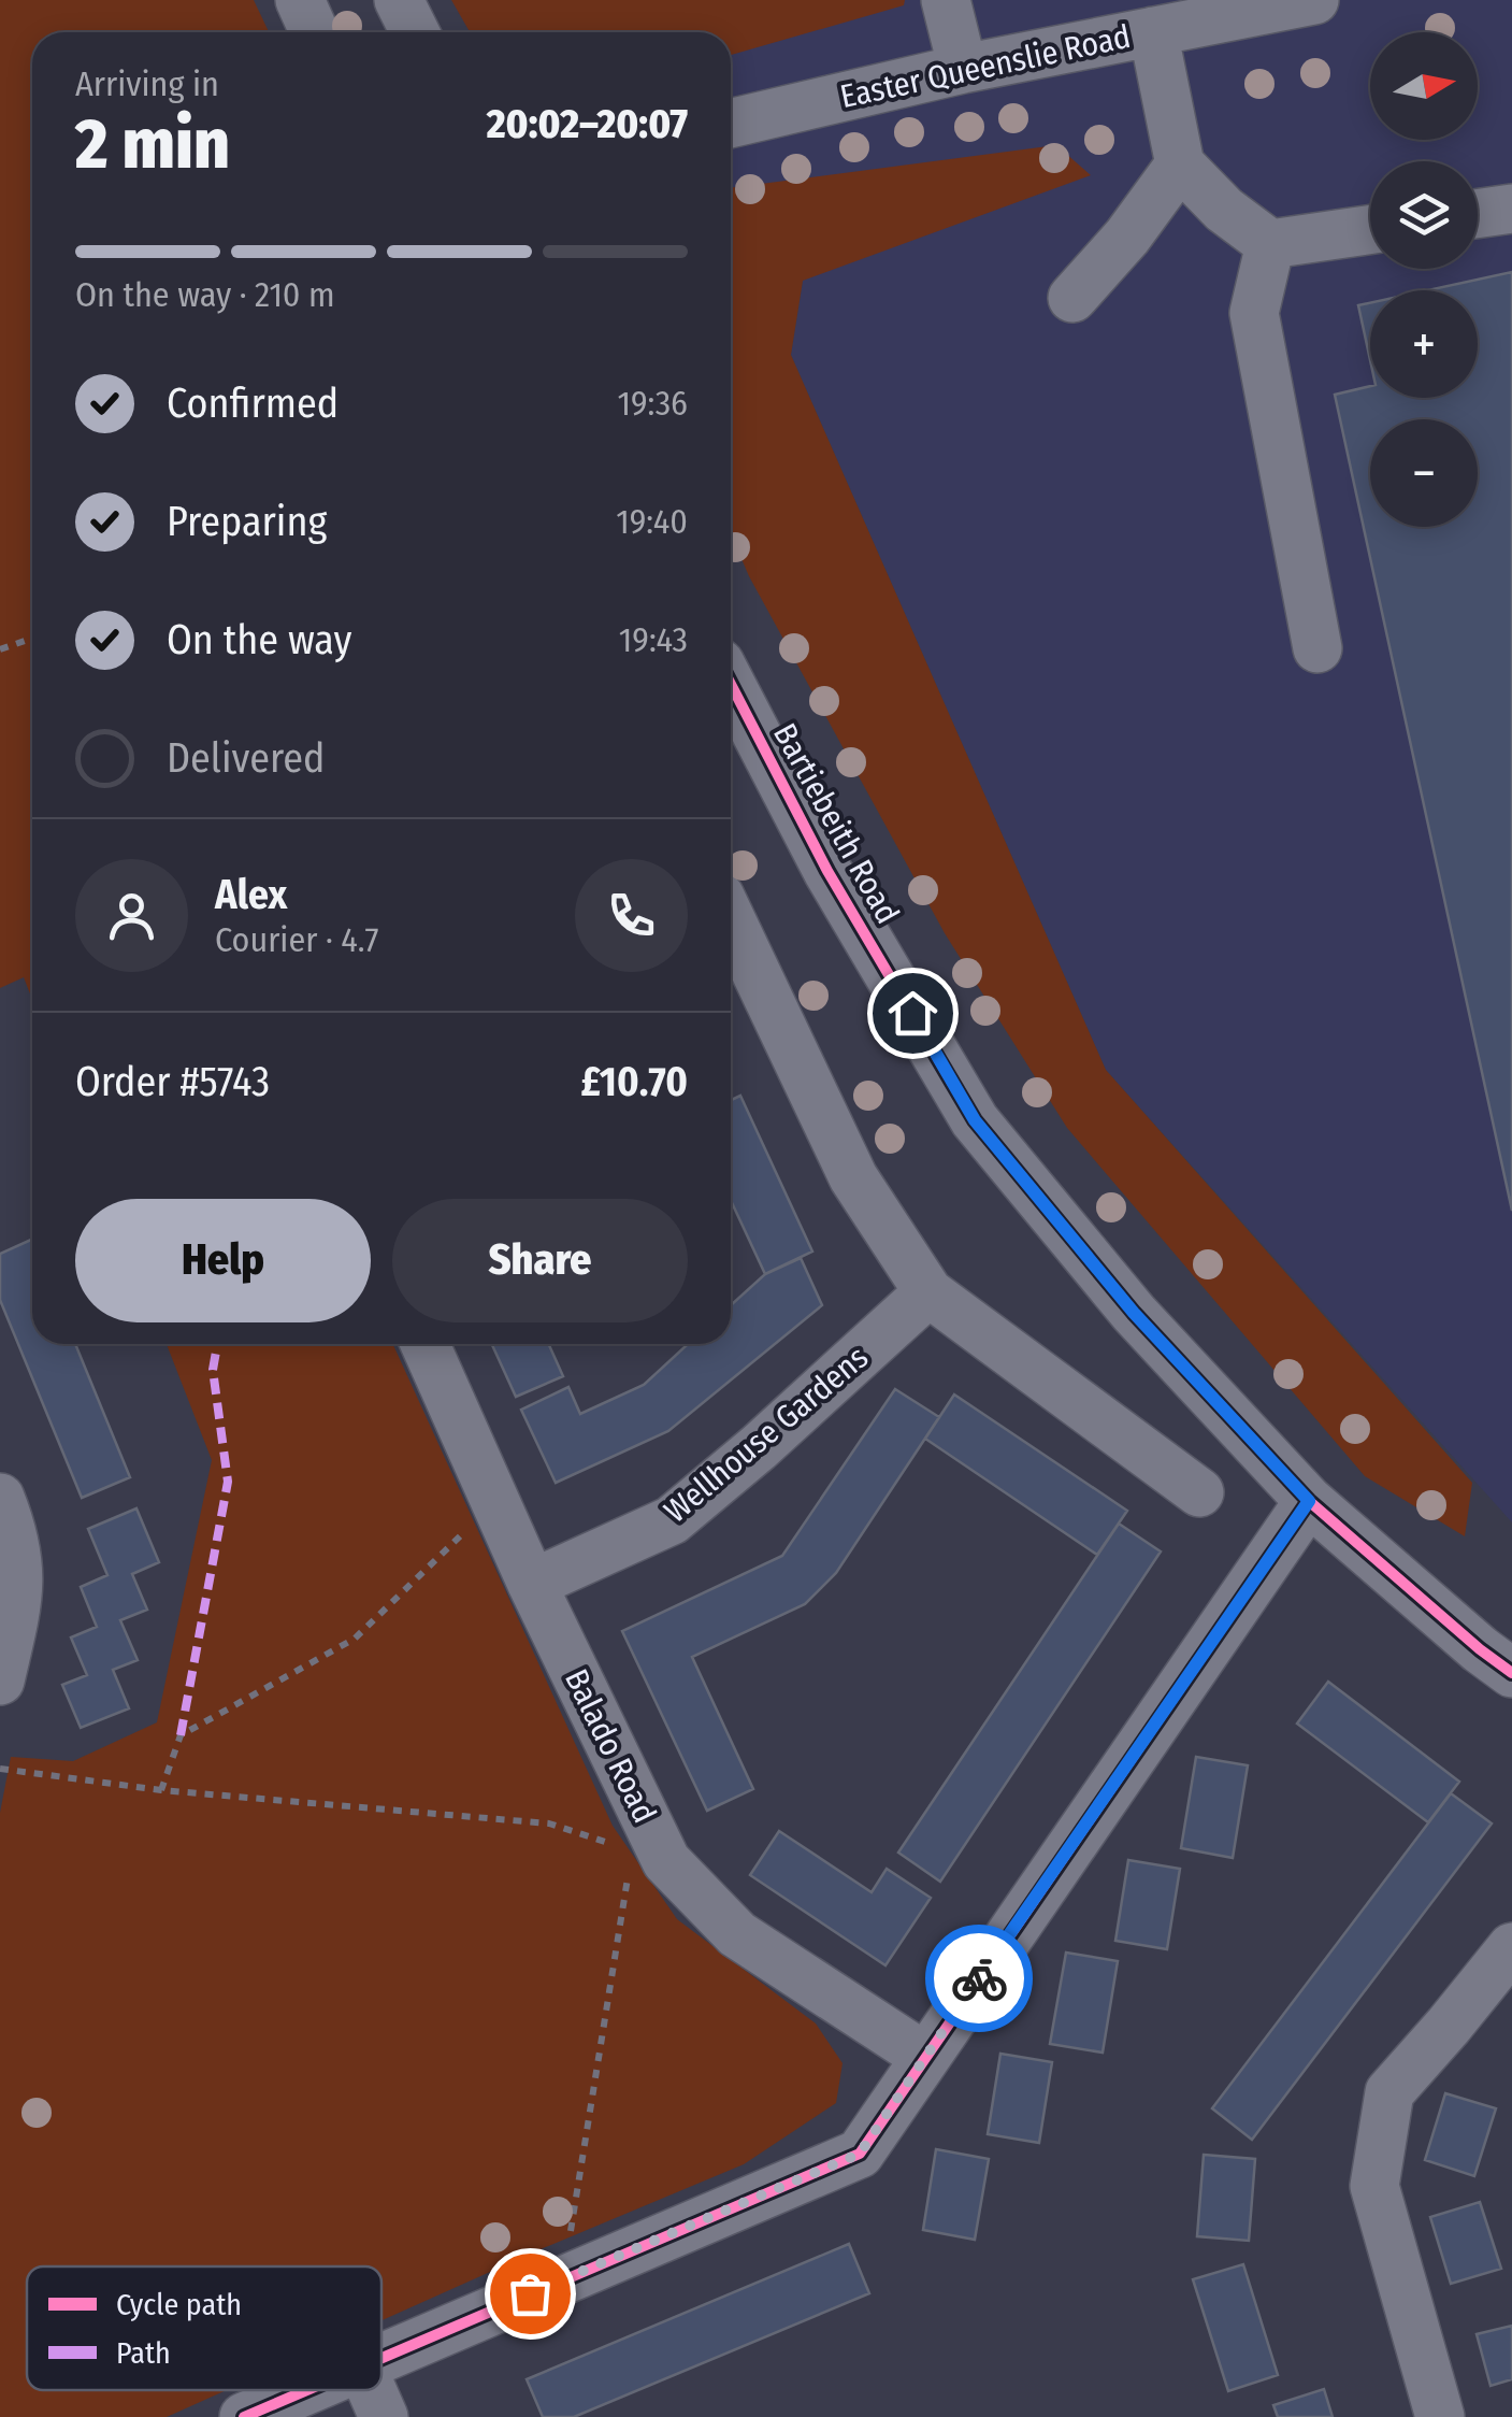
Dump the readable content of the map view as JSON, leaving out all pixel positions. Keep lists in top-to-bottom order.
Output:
{
  "streets": {
    "street": [
      "Easter Queenslie Road",
      "Bartiebeith Road",
      "Wellhouse Gardens",
      "Balado Road"
    ]
  },
  "crossings": [
    ["Wellhouse Gardens", "Balado Road"]
  ],
  "legend": ["Cycle path", "Path"],
  "north": "right",
  "page": {
    "map_buttons": ["+", "−"],
    "heading": ["2 min", "Arriving in", "20:02–20:07"],
    "panel": [
      "Alex",
      "Courier · 4.7",
      "Order #5743",
      "£10.70"
    ],
    "bar": "On the way · 210 m",
    "list": [
      ["Confirmed", "19:36"],
      ["Preparing", "19:40"],
      ["On the way", "19:43"],
      "Delivered"
    ],
    "buttons": ["Help", "Share"]
  }
}
